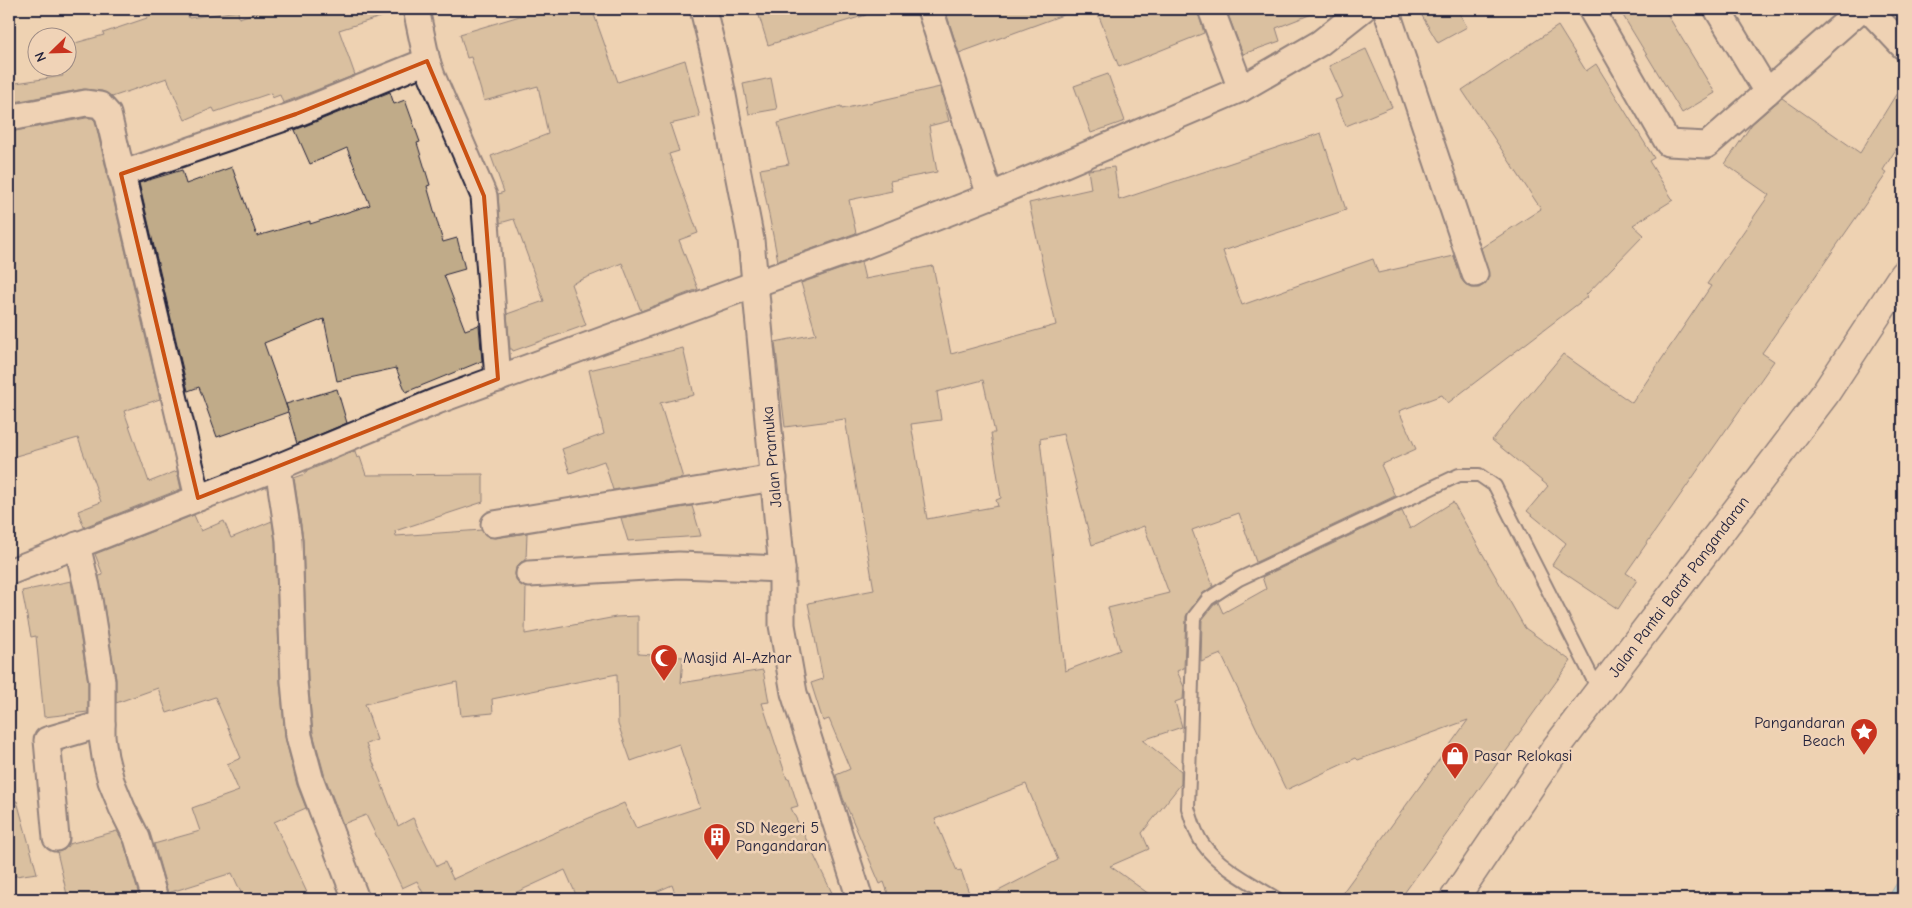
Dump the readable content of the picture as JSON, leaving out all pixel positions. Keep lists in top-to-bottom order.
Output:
{
  "streets": {
    "street": ["Jalan Pramuka", "Jalan Pantai Barat Pangandaran"]
  },
  "places": {
    "mosque": ["Masjid Al-Azhar"],
    "place": ["Pangandaran Beach"],
    "shop": ["Pasar Relokasi"],
    "building": ["SD Negeri 5 Pangandaran"]
  },
  "north": "bottom left"
}
